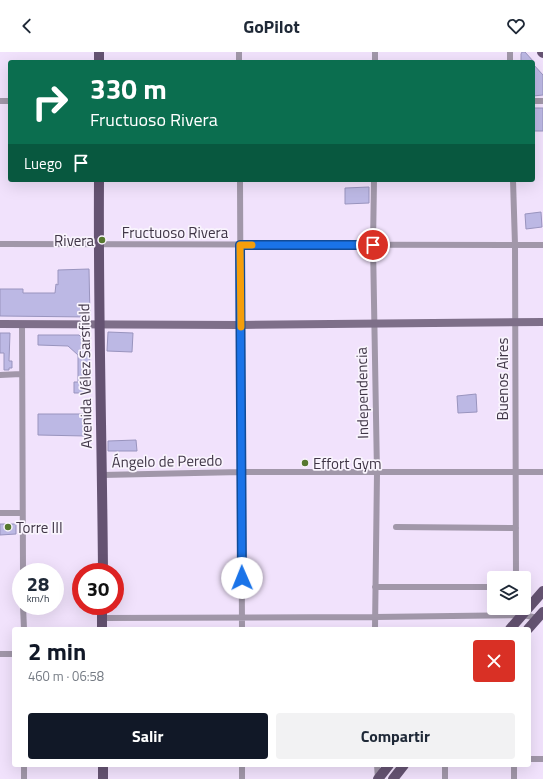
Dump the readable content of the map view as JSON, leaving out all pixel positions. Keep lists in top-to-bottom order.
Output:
{
  "streets": {
    "main road": ["Avenida Vélez Sarsfield"],
    "street": [
      "Fructuoso Rivera",
      "Buenos Aires",
      "Independencia",
      "Ángelo de Peredo"
    ]
  },
  "crossings": [
    ["Fructuoso Rivera", "Avenida Vélez Sarsfield"],
    ["Fructuoso Rivera", "Buenos Aires"],
    ["Fructuoso Rivera", "Independencia"],
    ["Avenida Vélez Sarsfield", "Ángelo de Peredo"],
    ["Buenos Aires", "Ángelo de Peredo"],
    ["Independencia", "Ángelo de Peredo"]
  ],
  "places": ["Rivera", "Effort Gym", "Torre III"],
  "page": {
    "header": "GoPilot",
    "turn": ["330 m", "Fructuoso Rivera"],
    "then": "Luego",
    "speed": "28 km/h",
    "limit": "30",
    "heading": ["2 min", "460 m · 06:58"],
    "buttons": ["Salir", "Compartir"]
  }
}
